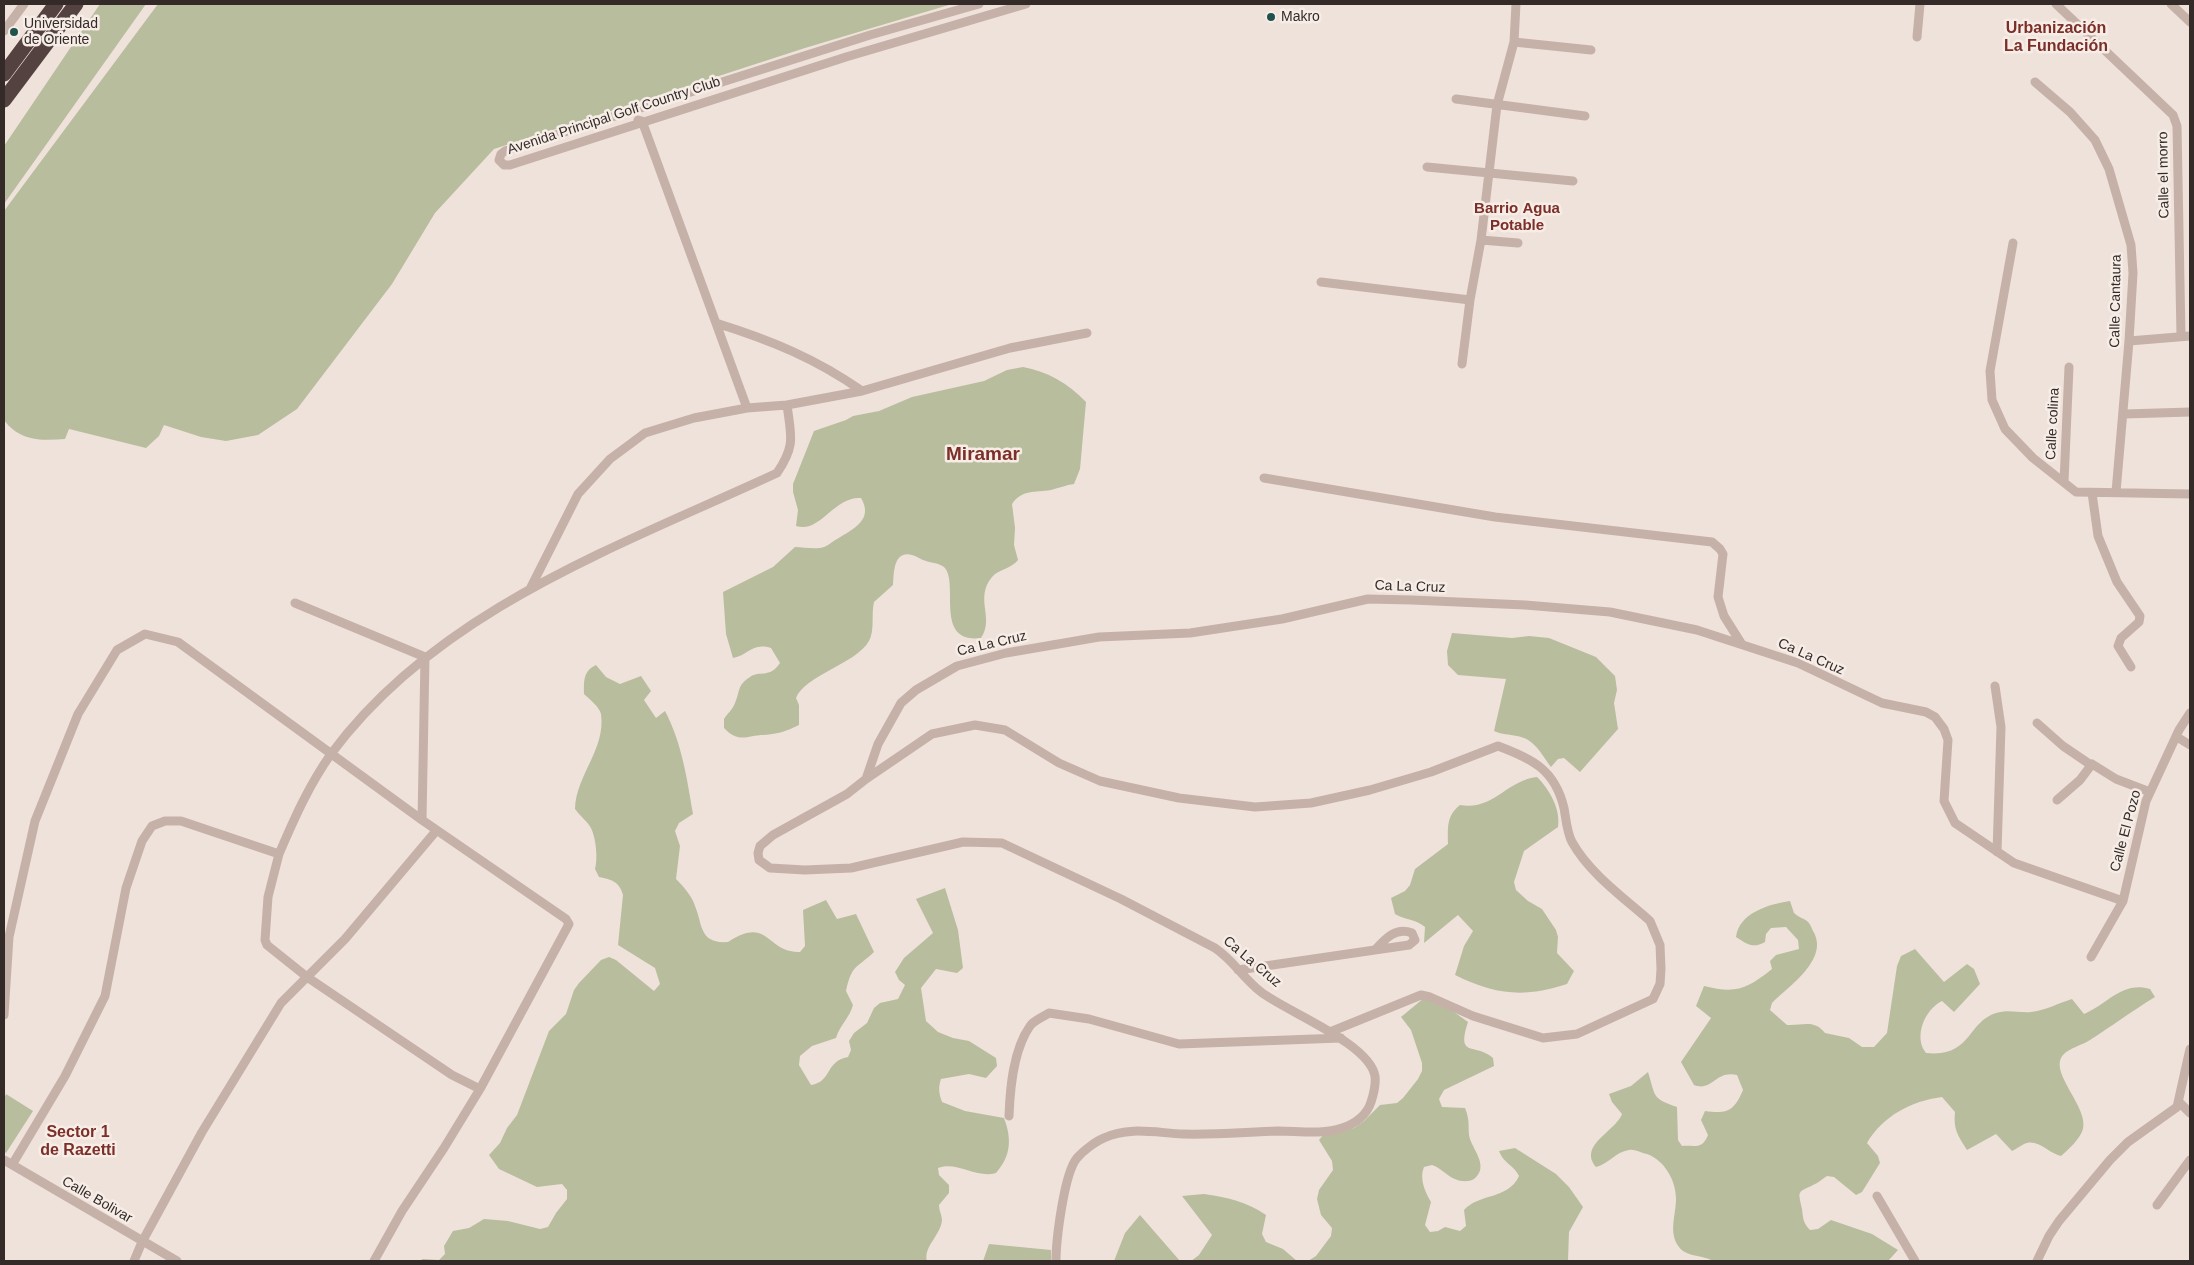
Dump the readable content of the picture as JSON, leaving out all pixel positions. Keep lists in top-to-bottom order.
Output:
{
  "streets": {
    "street": [
      "Avenida Principal Golf Country Club",
      "Calle el morro",
      "Calle Cantaura",
      "Calle colina",
      "Ca La Cruz",
      "Calle El Pozo",
      "Calle Bolivar"
    ]
  },
  "crossings": [
    ["Ca La Cruz", "Calle El Pozo"]
  ],
  "districts": [
    "Urbanización La Fundación",
    "Barrio Agua Potable",
    "Miramar",
    "Sector 1 de Razetti"
  ],
  "places": ["Makro", "Universidad de Oriente"]
}
